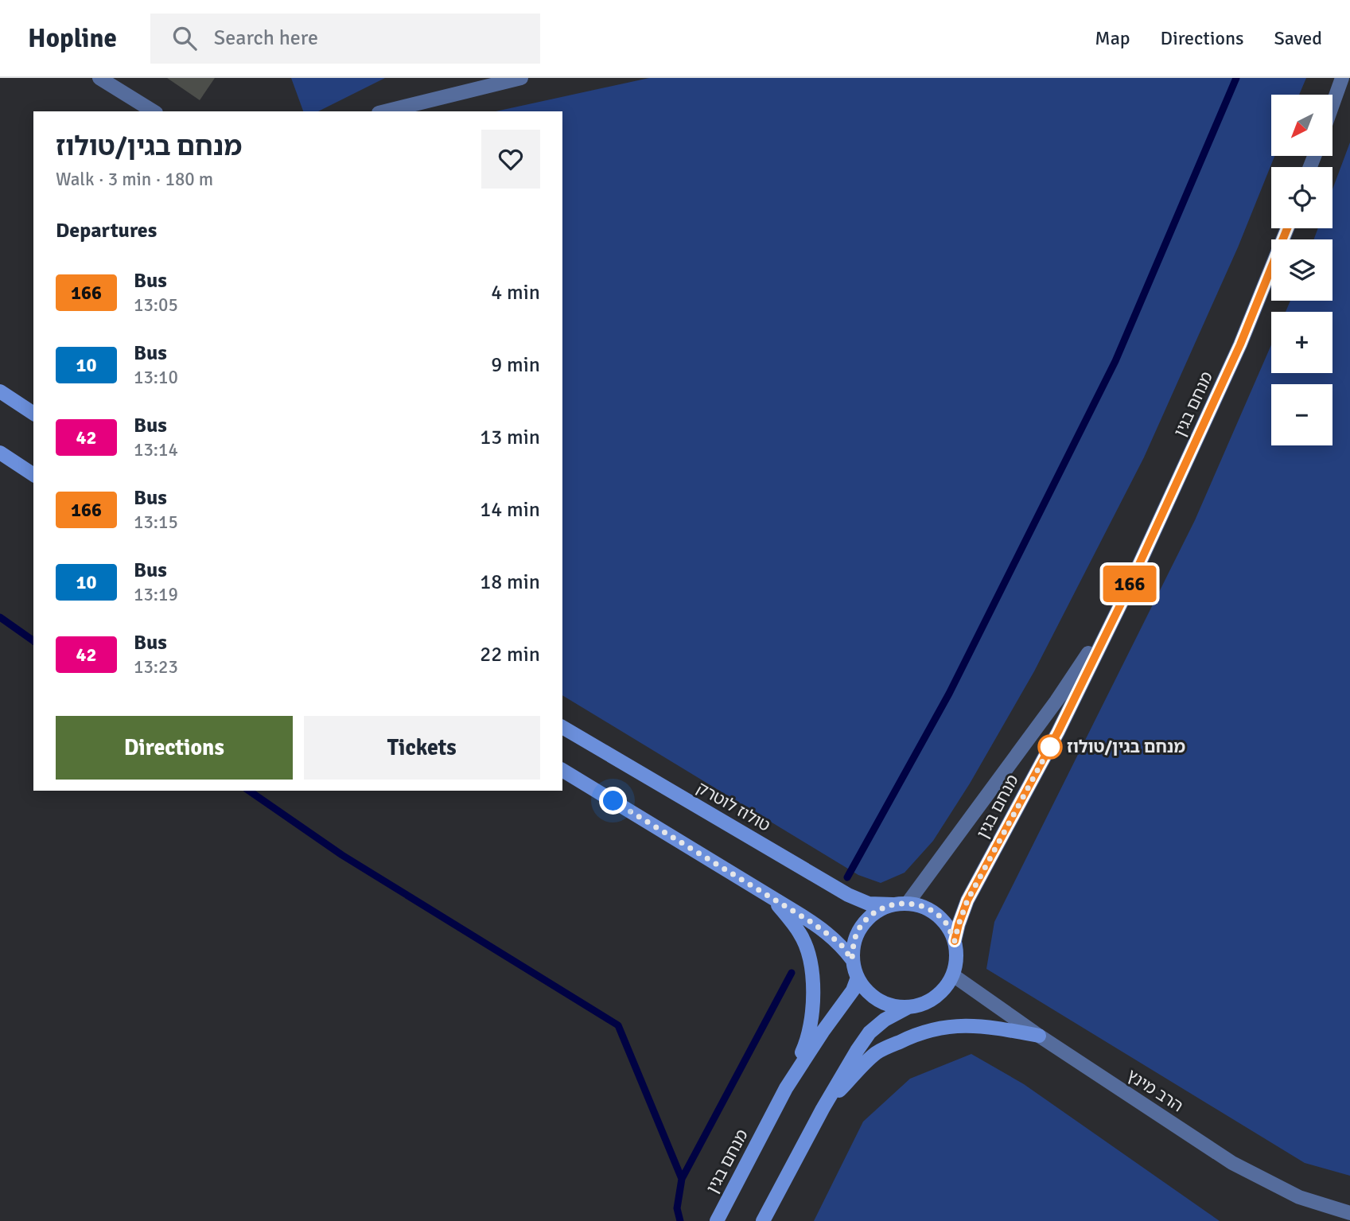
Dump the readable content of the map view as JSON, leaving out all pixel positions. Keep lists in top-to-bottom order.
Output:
{
  "streets": {
    "main road": ["מנחם בגין", "טולוז לוטרק"],
    "street": ["הרב מינץ"]
  },
  "crossings": [
    ["מנחם בגין", "טולוז לוטרק"],
    ["מנחם בגין", "הרב מינץ"],
    ["טולוז לוטרק", "הרב מינץ"]
  ],
  "places": ["מנחם בגין/טולוז"],
  "lines": ["bus line 166"],
  "north": "bottom left",
  "page": {
    "header": "Hopline",
    "search": "Search here",
    "nav": ["Map", "Directions", "Saved"],
    "on_map": "166",
    "map_buttons": ["+", "−"],
    "heading": [
      ["מנחם בגין/טולוז", "Walk · 3 min · 180 m"],
      "Departures"
    ],
    "list": [
      {
        "mark": "166",
        "name": "Bus",
        "note": "13:05",
        "value": "4 min"
      },
      {
        "mark": "10",
        "name": "Bus",
        "note": "13:10",
        "value": "9 min"
      },
      {
        "mark": "42",
        "name": "Bus",
        "note": "13:14",
        "value": "13 min"
      },
      {
        "mark": "166",
        "name": "Bus",
        "note": "13:15",
        "value": "14 min"
      },
      {
        "mark": "10",
        "name": "Bus",
        "note": "13:19",
        "value": "18 min"
      },
      {
        "mark": "42",
        "name": "Bus",
        "note": "13:23",
        "value": "22 min"
      }
    ],
    "buttons": ["Directions", "Tickets"]
  }
}
